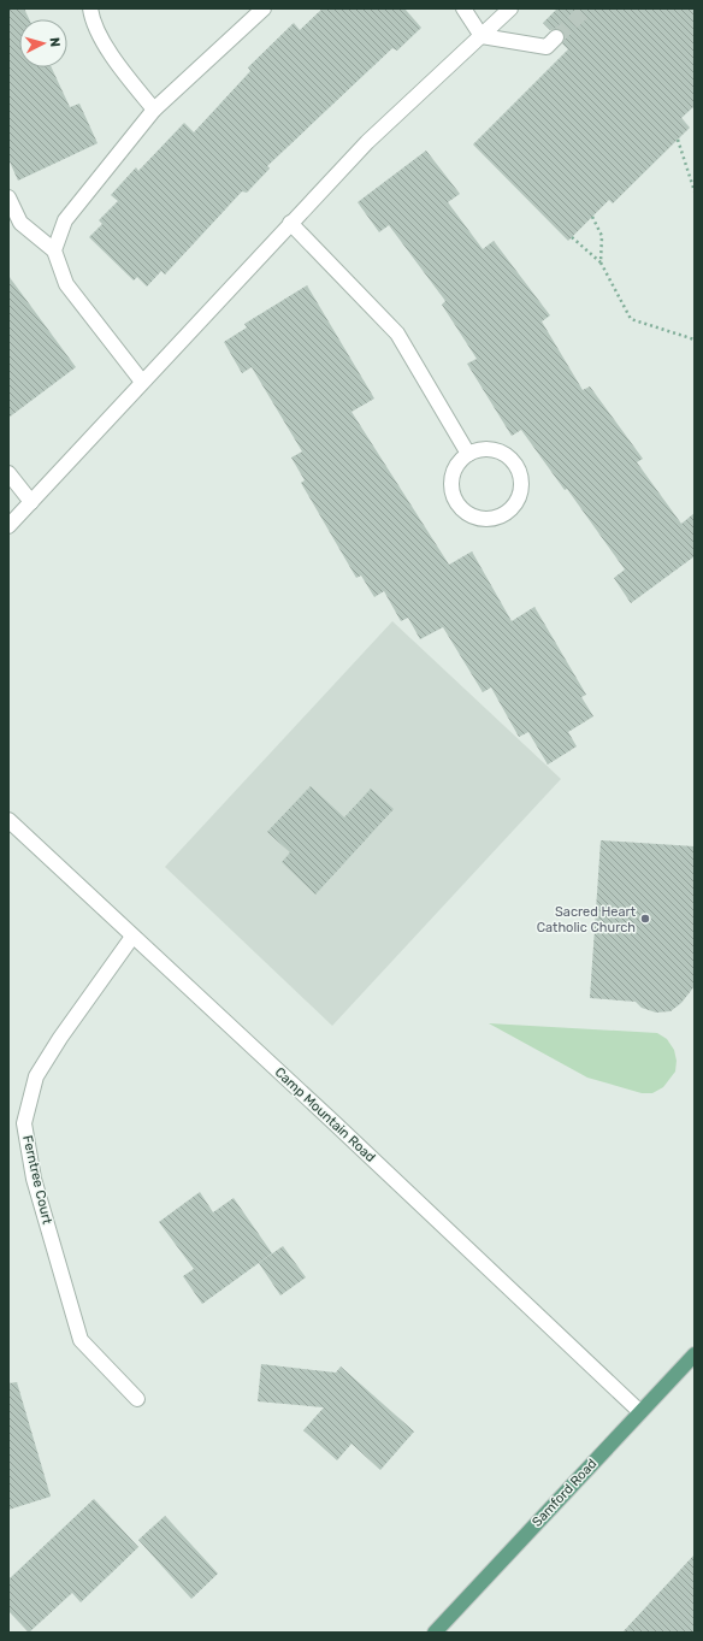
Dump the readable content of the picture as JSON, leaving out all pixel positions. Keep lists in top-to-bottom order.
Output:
{
  "streets": {
    "main road": ["Samford Road"],
    "street": ["Camp Mountain Road", "Ferntree Court"]
  },
  "crossings": [
    ["Camp Mountain Road", "Ferntree Court"],
    ["Camp Mountain Road", "Samford Road"]
  ],
  "places": ["Sacred Heart Catholic Church"],
  "north": "right"
}
